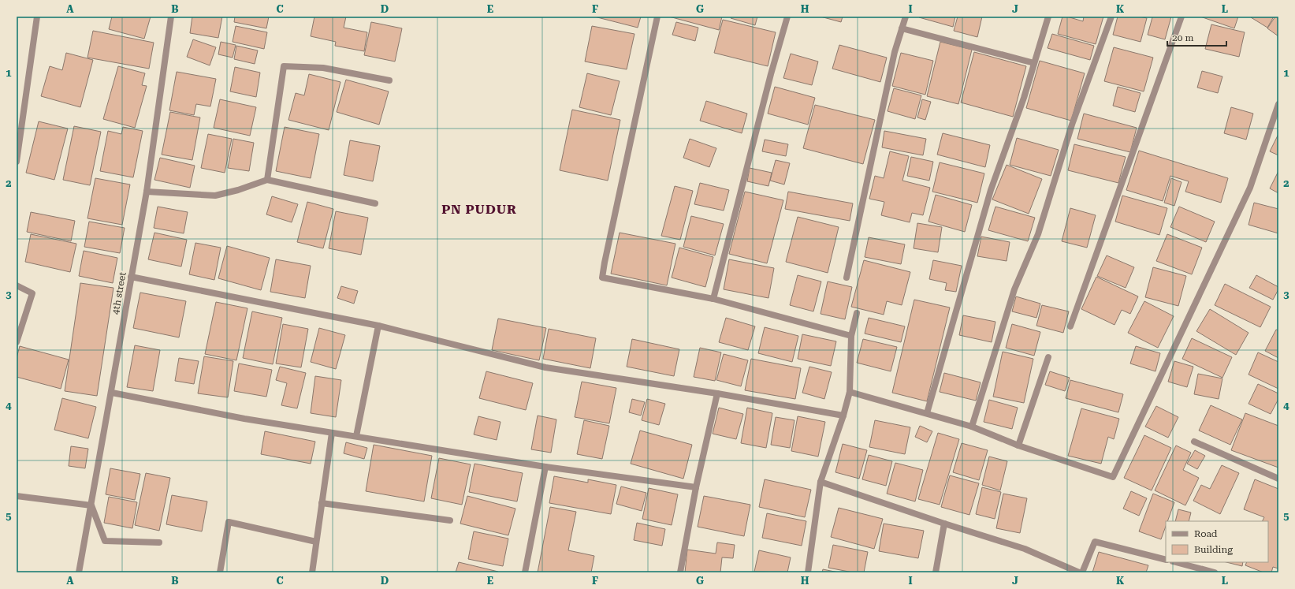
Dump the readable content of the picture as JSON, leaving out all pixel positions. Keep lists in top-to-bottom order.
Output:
{
  "streets": {
    "street": ["4th street"]
  },
  "districts": ["PN PUDUR"],
  "legend": ["Road", "Building"],
  "scale_bar": "20 m",
  "grid": {
    "columns": [
      "A",
      "B",
      "C",
      "D",
      "E",
      "F",
      "G",
      "H",
      "I",
      "J",
      "K",
      "L"
    ],
    "rows": [
      "1",
      "2",
      "3",
      "4",
      "5"
    ]
  }
}
